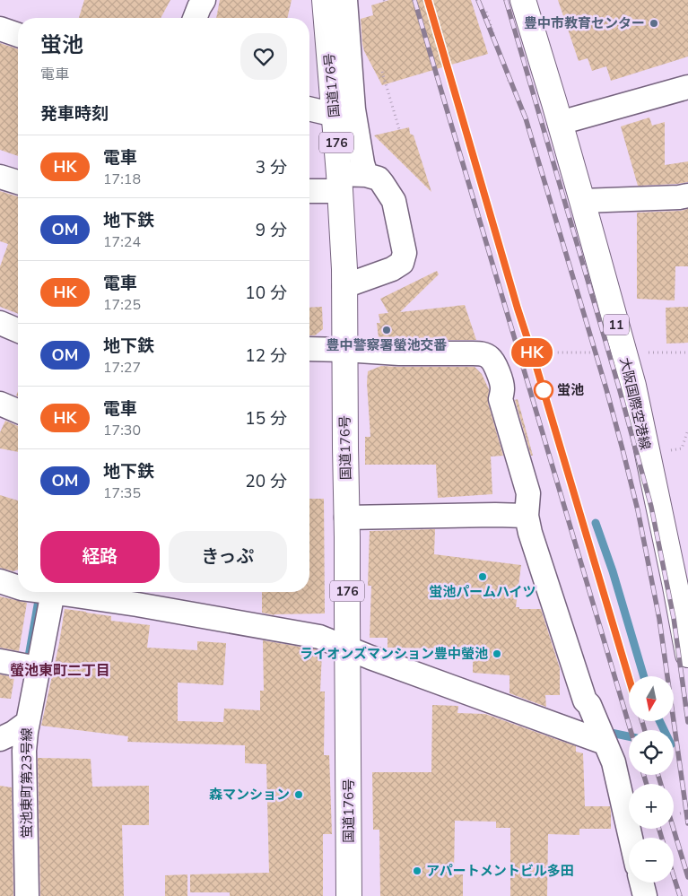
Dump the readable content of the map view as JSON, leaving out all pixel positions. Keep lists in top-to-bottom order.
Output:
{
  "streets": {
    "main road": [
      "国道176号",
      "176",
      "11",
      "大阪国際空港線"
    ],
    "street": ["蛍池東町第23号線"]
  },
  "districts": ["螢池東町二丁目"],
  "places": [
    "豊中市教育センター",
    "豊中警察署螢池交番",
    "蛍池",
    "蛍池パームハイツ",
    "ライオンズマンション豊中螢池",
    "森マンション",
    "アパートメントビル多田"
  ],
  "north": "bottom",
  "page": {
    "on_map": "HK",
    "heading": [
      ["蛍池", "電車"],
      "発車時刻"
    ],
    "list": [
      {
        "mark": "HK",
        "name": "電車",
        "note": "17:18",
        "value": "3 分"
      },
      {
        "mark": "OM",
        "name": "地下鉄",
        "note": "17:24",
        "value": "9 分"
      },
      {
        "mark": "HK",
        "name": "電車",
        "note": "17:25",
        "value": "10 分"
      },
      {
        "mark": "OM",
        "name": "地下鉄",
        "note": "17:27",
        "value": "12 分"
      },
      {
        "mark": "HK",
        "name": "電車",
        "note": "17:30",
        "value": "15 分"
      },
      {
        "mark": "OM",
        "name": "地下鉄",
        "note": "17:35",
        "value": "20 分"
      }
    ],
    "buttons": ["経路", "きっぷ"],
    "map_buttons": ["+", "−"]
  }
}
